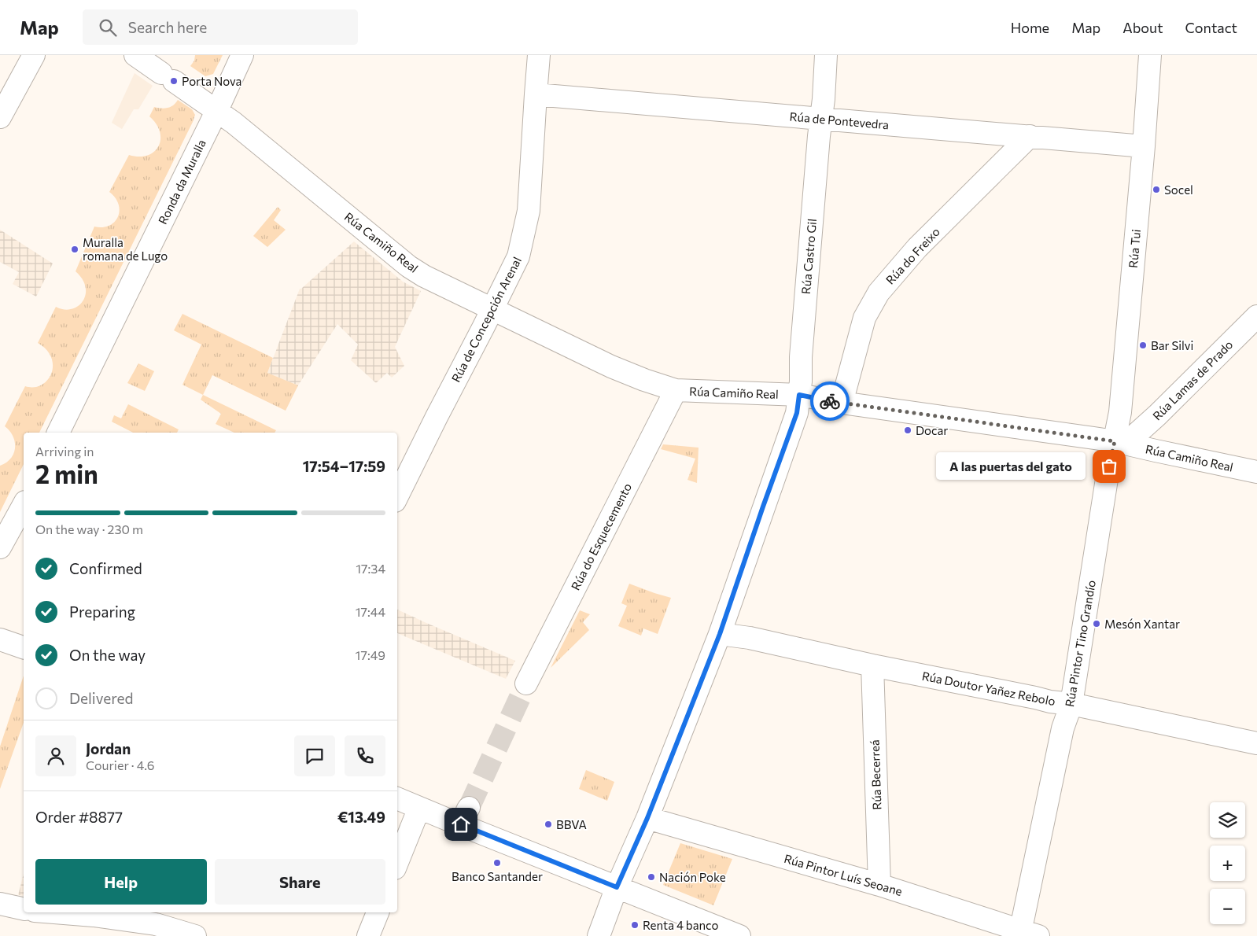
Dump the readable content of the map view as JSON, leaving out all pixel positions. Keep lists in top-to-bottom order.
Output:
{
  "streets": {
    "street": [
      "Rúa de Pontevedra",
      "Ronda da Muralla",
      "Rúa Camiño Real",
      "Rúa Tui",
      "Rúa do Freixo",
      "Rúa Castro Gil",
      "Rúa de Concepción Arenal",
      "Rúa Lamas de Prado",
      "Rúa do Esquecemento",
      "Rúa Pintor Tino Grandío",
      "Rúa Doutor Yañez Rebolo",
      "Rúa Becerreá",
      "Rúa Pintor Luís Seoane"
    ]
  },
  "crossings": [
    ["Rúa de Pontevedra", "Rúa Tui"],
    ["Rúa de Pontevedra", "Rúa do Freixo"],
    ["Rúa de Pontevedra", "Rúa Castro Gil"],
    ["Rúa de Pontevedra", "Rúa de Concepción Arenal"],
    ["Ronda da Muralla", "Rúa Camiño Real"],
    ["Rúa Camiño Real", "Rúa Tui"],
    ["Rúa Camiño Real", "Rúa do Freixo"],
    ["Rúa Camiño Real", "Rúa Castro Gil"],
    ["Rúa Camiño Real", "Rúa de Concepción Arenal"],
    ["Rúa Camiño Real", "Rúa Lamas de Prado"],
    ["Rúa Camiño Real", "Rúa do Esquecemento"],
    ["Rúa Camiño Real", "Rúa Pintor Tino Grandío"],
    ["Rúa Tui", "Rúa Lamas de Prado"],
    ["Rúa Tui", "Rúa Pintor Tino Grandío"],
    ["Rúa Castro Gil", "Rúa Doutor Yañez Rebolo"],
    ["Rúa Castro Gil", "Rúa Pintor Luís Seoane"],
    ["Rúa Lamas de Prado", "Rúa Pintor Tino Grandío"],
    ["Rúa Pintor Tino Grandío", "Rúa Doutor Yañez Rebolo"],
    ["Rúa Pintor Tino Grandío", "Rúa Pintor Luís Seoane"],
    ["Rúa Doutor Yañez Rebolo", "Rúa Becerreá"],
    ["Rúa Becerreá", "Rúa Pintor Luís Seoane"]
  ],
  "places": [
    "Porta Nova",
    "Socel",
    "Muralla romana de Lugo",
    "Bar Silvi",
    "Docar",
    "A las puertas del gato",
    "Mesón Xantar",
    "BBVA",
    "Banco Santander",
    "Nación Poke",
    "Renta 4 banco"
  ],
  "page": {
    "header": "Map",
    "search": "Search here",
    "nav": [
      "Home",
      "Map",
      "About",
      "Contact"
    ],
    "heading": ["2 min", "Arriving in", "17:54–17:59"],
    "panel": [
      "Jordan",
      "Courier · 4.6",
      "Order #8877",
      "€13.49"
    ],
    "bubble": "A las puertas del gato",
    "bar": "On the way · 230 m",
    "list": [
      ["Confirmed", "17:34"],
      ["Preparing", "17:44"],
      ["On the way", "17:49"],
      "Delivered"
    ],
    "map_buttons": ["+", "−"],
    "buttons": ["Help", "Share"]
  }
}
